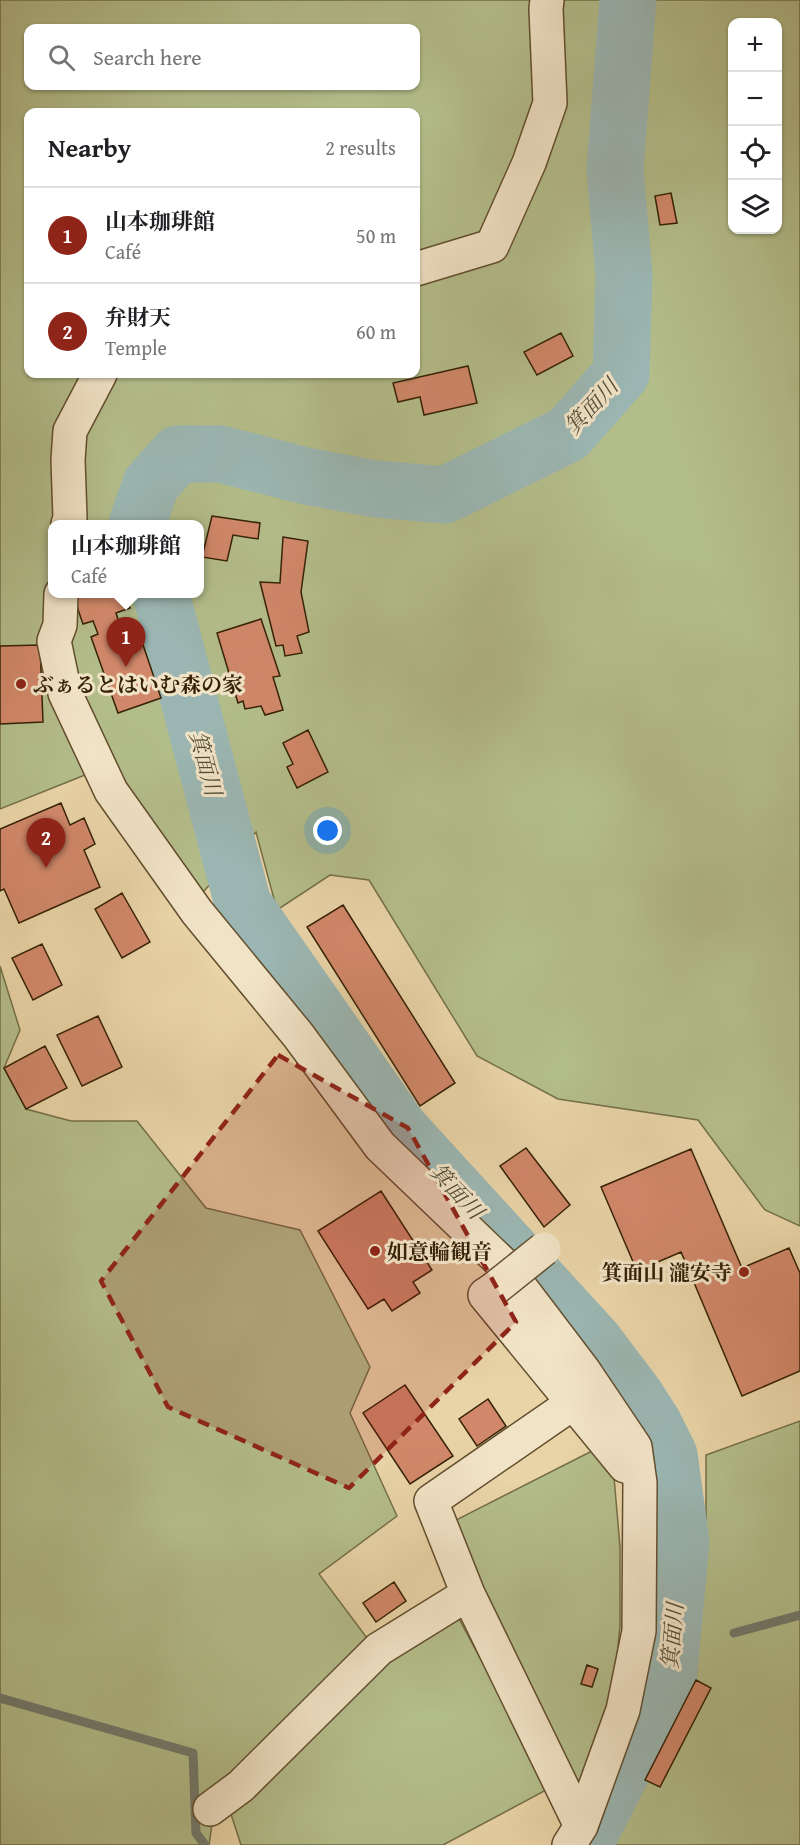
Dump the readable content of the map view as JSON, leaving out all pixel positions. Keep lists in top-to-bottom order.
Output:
{
  "water": ["箕面川"],
  "places": ["ぶぁるとはいむ森の家", "如意輪観音", "箕面山 瀧安寺"],
  "page": {
    "map_buttons": ["+", "−"],
    "search": "Search here",
    "heading": ["Nearby", "2 results"],
    "list": [
      {
        "mark": "1",
        "name": "山本珈琲館",
        "note": "Café",
        "value": "50 m"
      },
      {
        "mark": "2",
        "name": "弁財天",
        "note": "Temple",
        "value": "60 m"
      }
    ],
    "popup": ["山本珈琲館", "Café"],
    "pins": ["1", "2"]
  }
}
